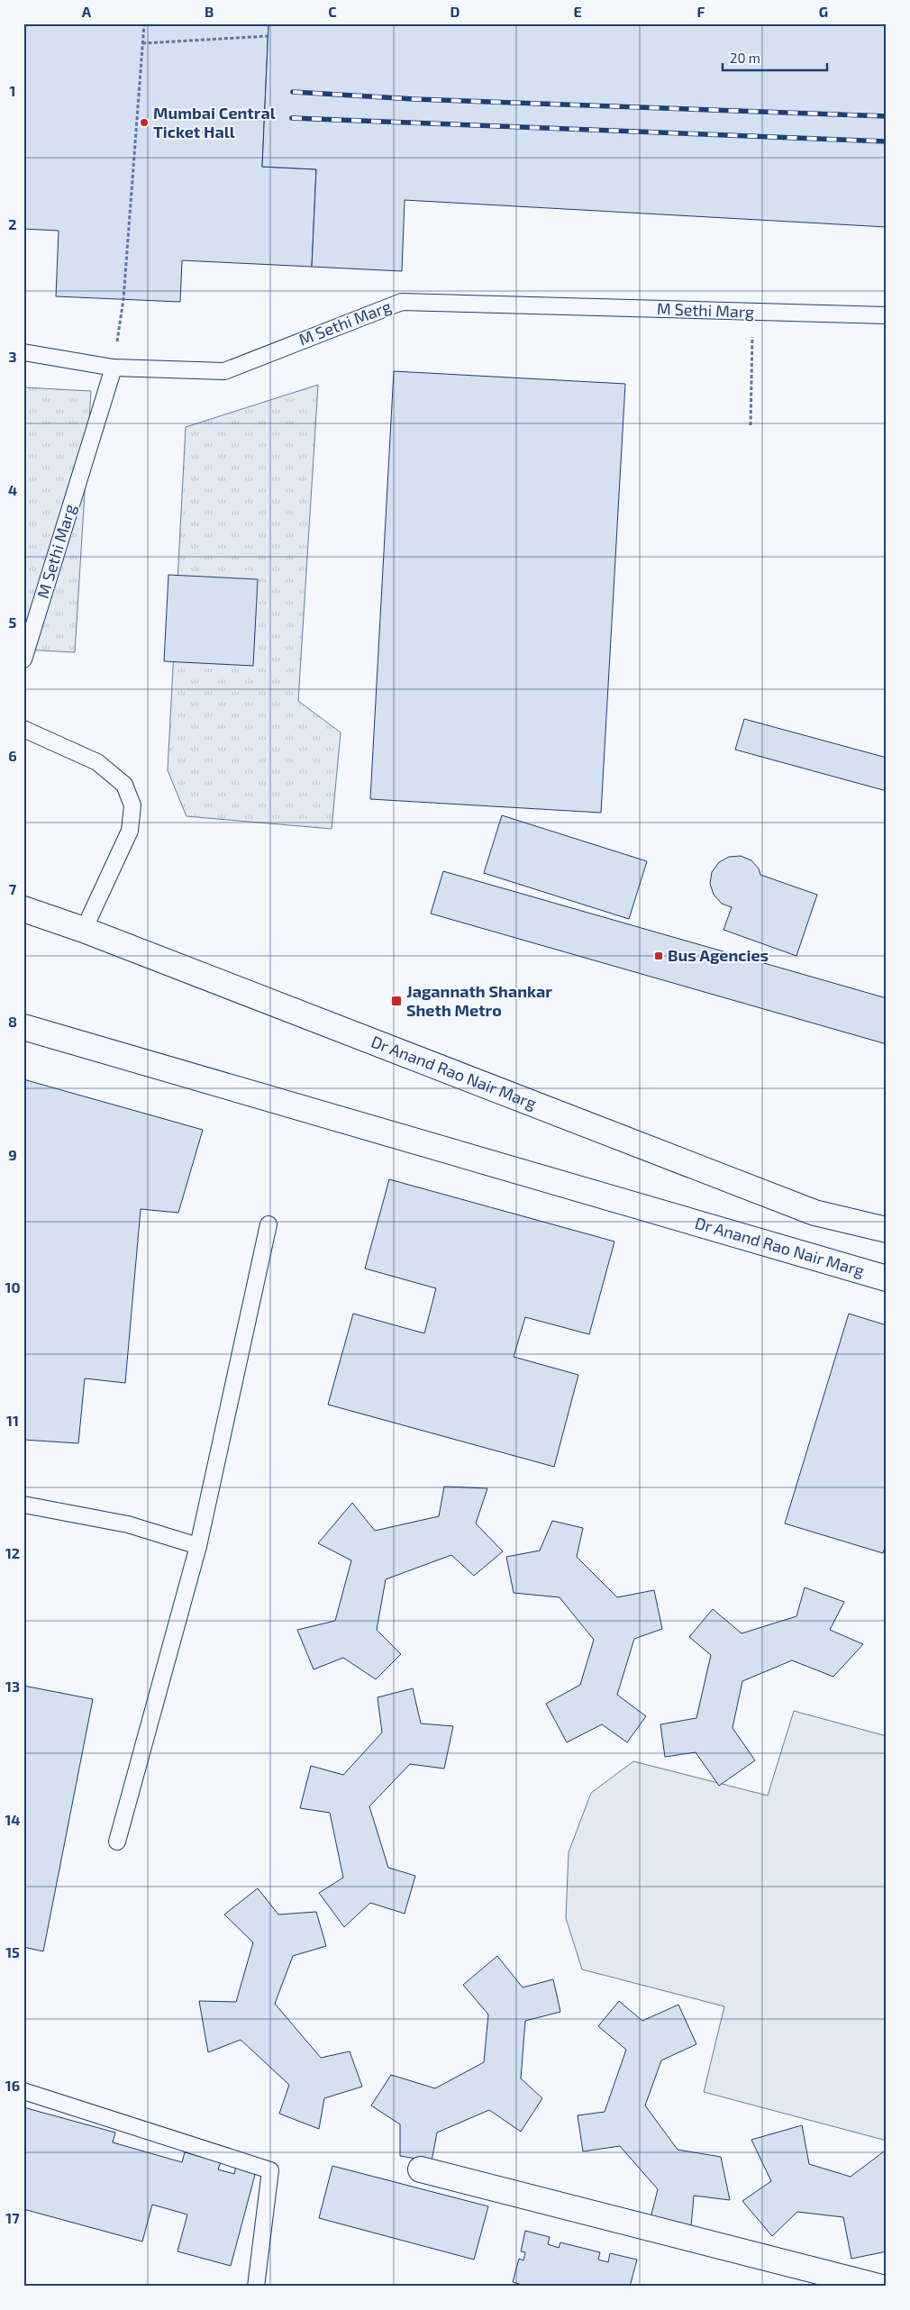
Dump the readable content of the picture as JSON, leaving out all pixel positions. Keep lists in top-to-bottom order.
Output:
{
  "streets": {
    "main road": ["Dr Anand Rao Nair Marg"],
    "lane": ["M Sethi Marg"]
  },
  "places": {
    "other": ["Mumbai Central Ticket Hall"],
    "transit": ["Bus Agencies", "Jagannath Shankar Sheth Metro"]
  },
  "scale_bar": "20 m",
  "grid": {
    "columns": [
      "A",
      "B",
      "C",
      "D",
      "E",
      "F",
      "G"
    ],
    "rows": [
      "1",
      "2",
      "3",
      "4",
      "5",
      "6",
      "7",
      "8",
      "9",
      "10",
      "11",
      "12",
      "13",
      "14",
      "15",
      "16",
      "17"
    ]
  }
}
